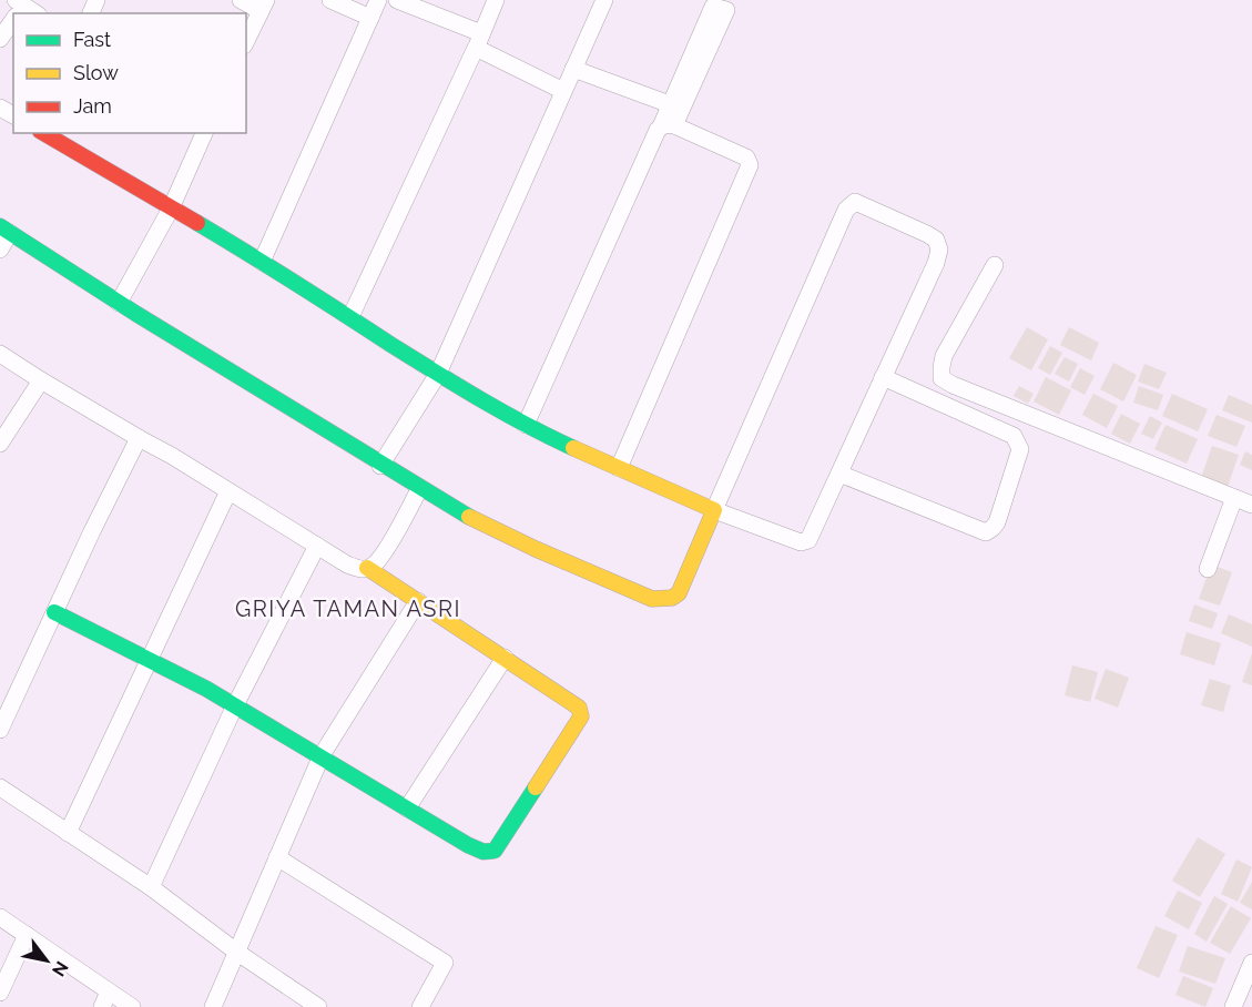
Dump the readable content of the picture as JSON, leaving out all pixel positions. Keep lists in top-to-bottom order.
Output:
{
  "districts": ["GRIYA TAMAN ASRI"],
  "legend": ["Fast", "Slow", "Jam"],
  "north": "bottom right"
}
